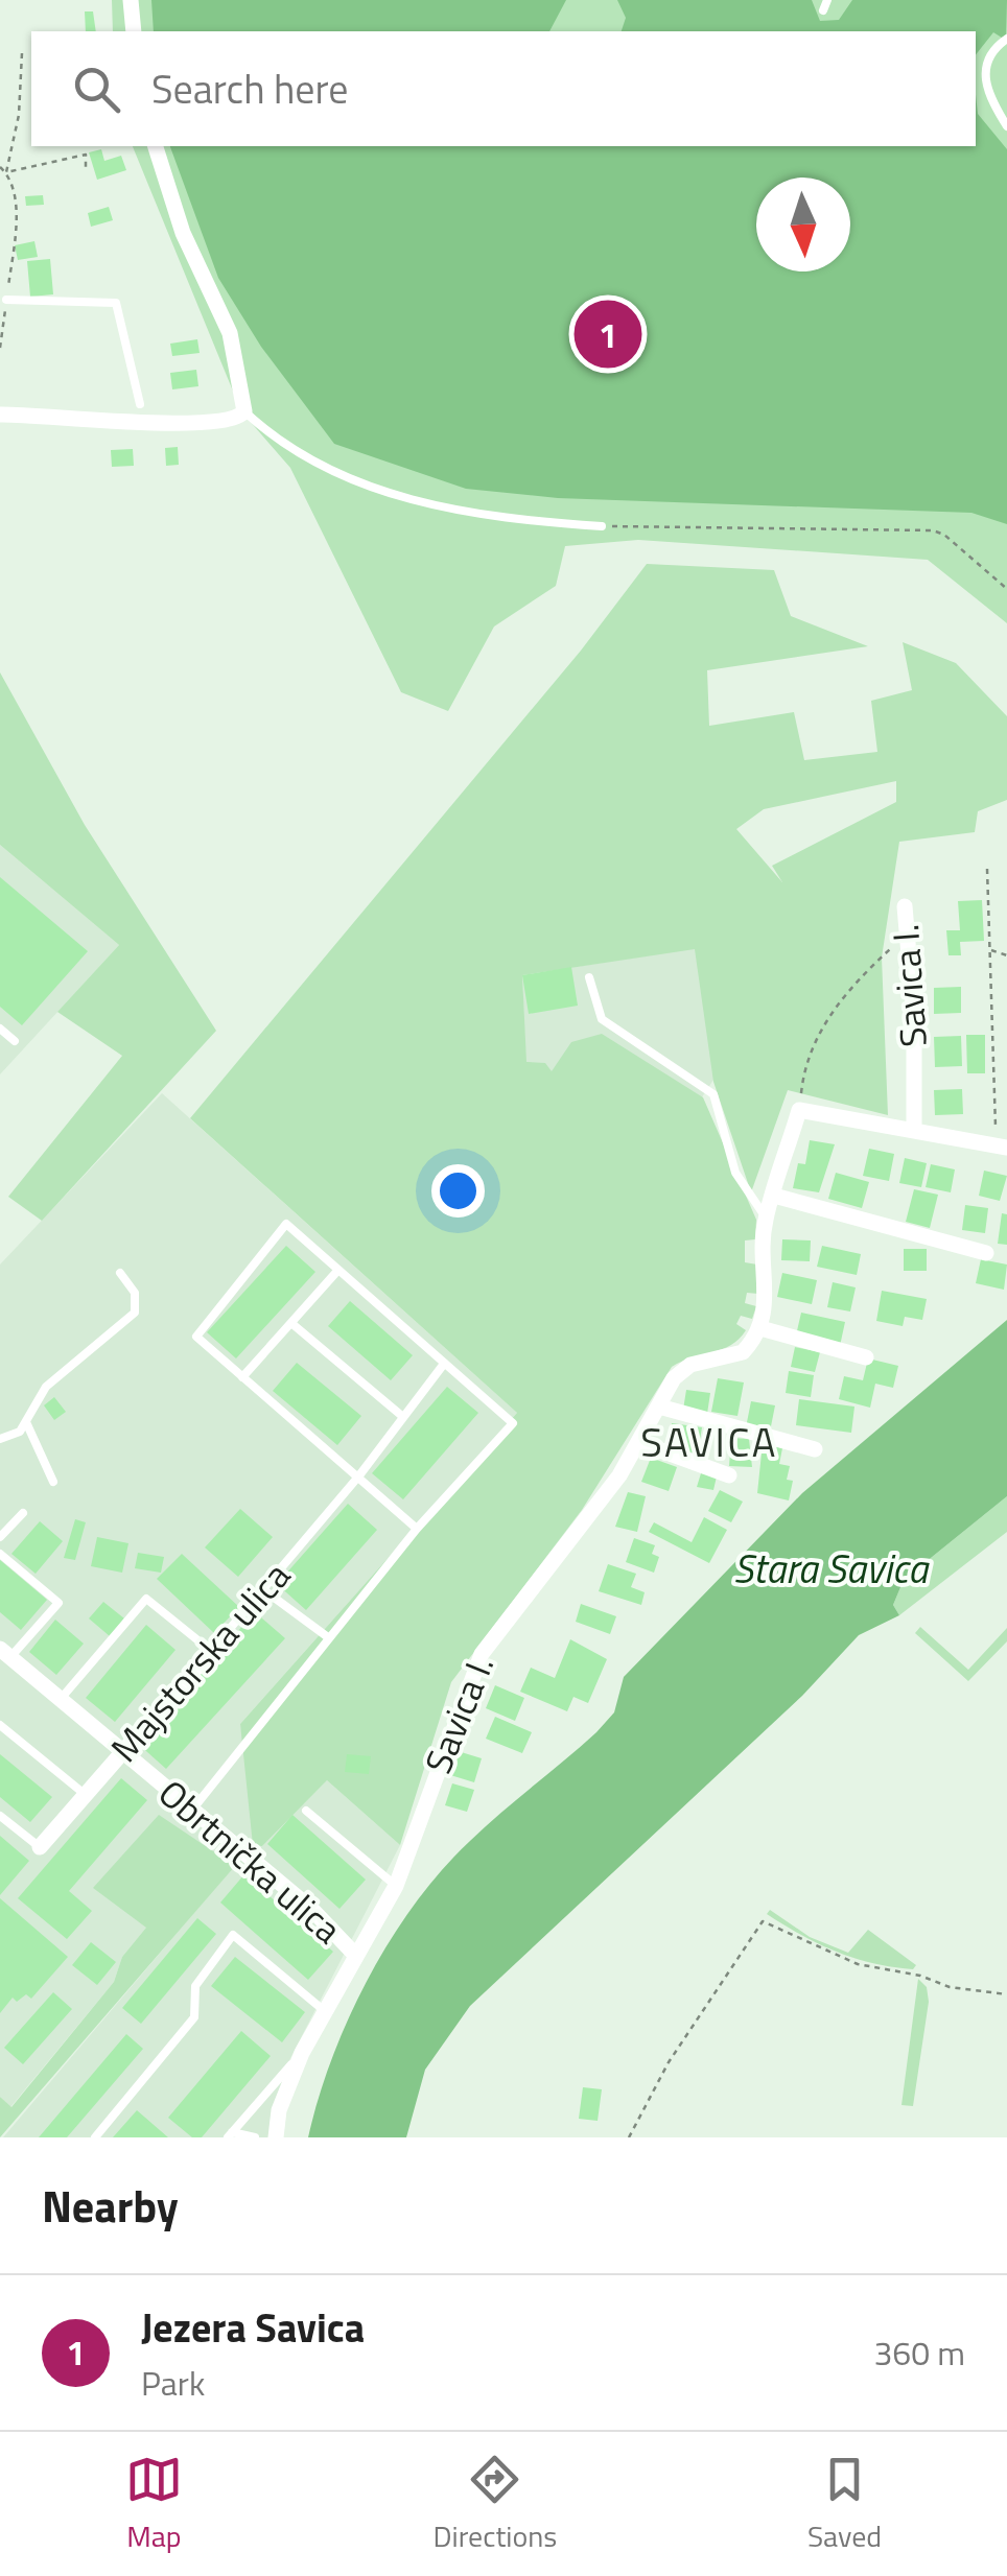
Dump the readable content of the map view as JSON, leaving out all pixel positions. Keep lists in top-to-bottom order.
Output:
{
  "streets": {
    "street": ["Savica I.", "Majstorska ulica", "Obrtnička ulica"]
  },
  "crossings": [
    ["Savica I.", "Obrtnička ulica"],
    ["Majstorska ulica", "Obrtnička ulica"]
  ],
  "districts": ["SAVICA"],
  "water": ["Stara Savica"],
  "north": "bottom",
  "page": {
    "search": "Search here",
    "pins": "1",
    "heading": "Nearby",
    "list": [
      {
        "mark": "1",
        "name": "Jezera Savica",
        "note": "Park",
        "value": "360 m"
      }
    ],
    "nav": ["Map", "Directions", "Saved"]
  }
}
